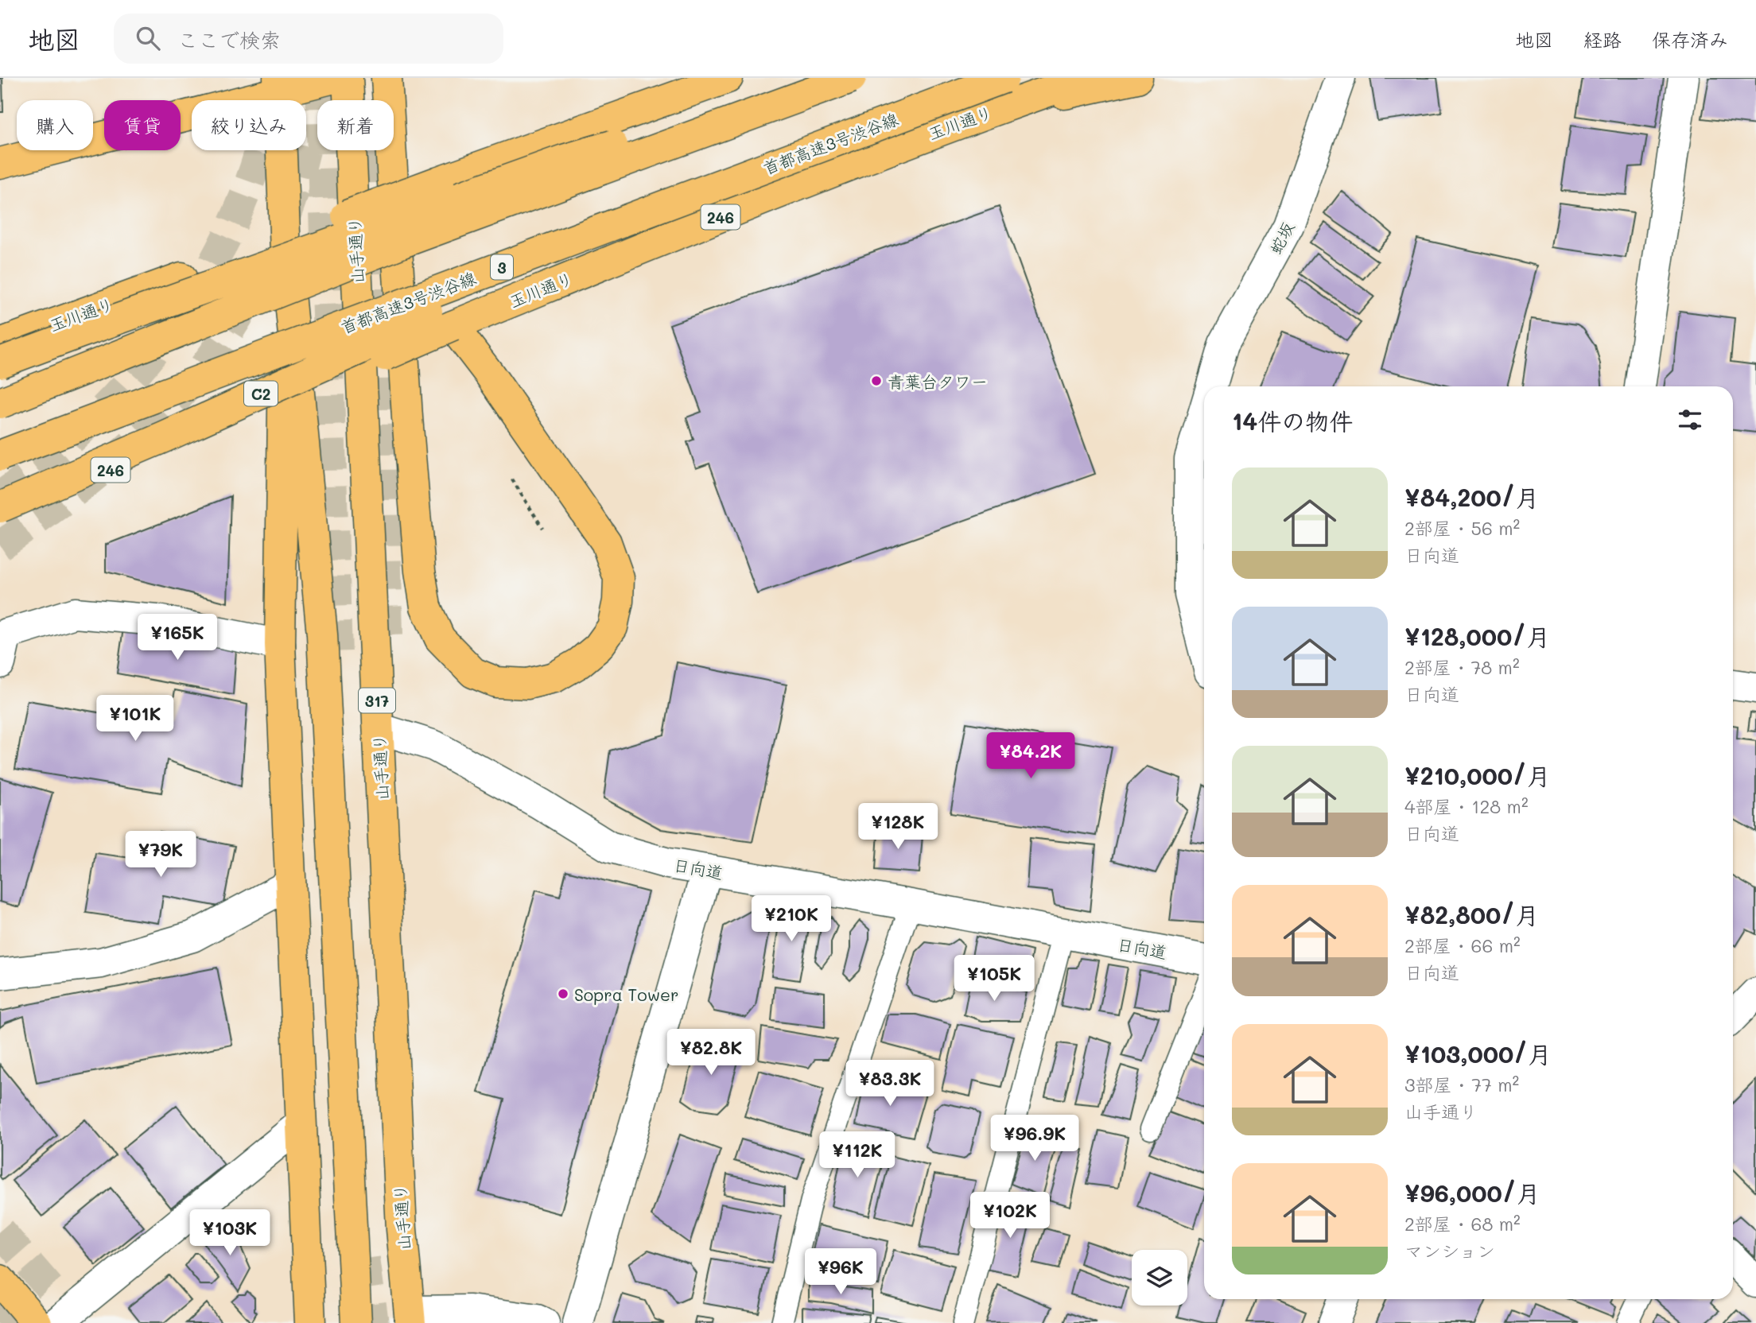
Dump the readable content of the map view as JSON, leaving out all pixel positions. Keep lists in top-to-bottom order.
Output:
{
  "streets": {
    "main road": [
      "玉川通り",
      "首都高速3号渋谷線",
      "246",
      "山手通り",
      "3",
      "C2",
      "317"
    ],
    "street": ["蛇坂", "日向道"]
  },
  "crossings": [
    ["玉川通り", "246"],
    ["首都高速3号渋谷線", "C2"],
    ["山手通り", "日向道"]
  ],
  "places": ["青葉台タワー", "Sopra Tower"],
  "page": {
    "header": "地図",
    "search": "ここで検索",
    "nav": ["地図", "経路", "保存済み"],
    "chip": [
      "購入",
      "賃貸",
      "絞り込み",
      "新着"
    ],
    "heading": "14件の物件",
    "list": [
      {
        "name": "¥84,200/月",
        "note": "2部屋 · 56 m² · 日向道"
      },
      {
        "name": "¥128,000/月",
        "note": "2部屋 · 78 m² · 日向道"
      },
      {
        "name": "¥210,000/月",
        "note": "4部屋 · 128 m² · 日向道"
      },
      {
        "name": "¥82,800/月",
        "note": "2部屋 · 66 m² · 日向道"
      },
      {
        "name": "¥103,000/月",
        "note": "3部屋 · 77 m² · 山手通り"
      },
      {
        "name": "¥96,000/月",
        "note": "2部屋 · 68 m² · マンション"
      }
    ],
    "price": [
      "¥165K",
      "¥101K",
      "¥84.2K",
      "¥128K",
      "¥79K",
      "¥210K",
      "¥105K",
      "¥82.8K",
      "¥83.3K",
      "¥96.9K",
      "¥112K",
      "¥102K",
      "¥103K",
      "¥96K"
    ]
  }
}
